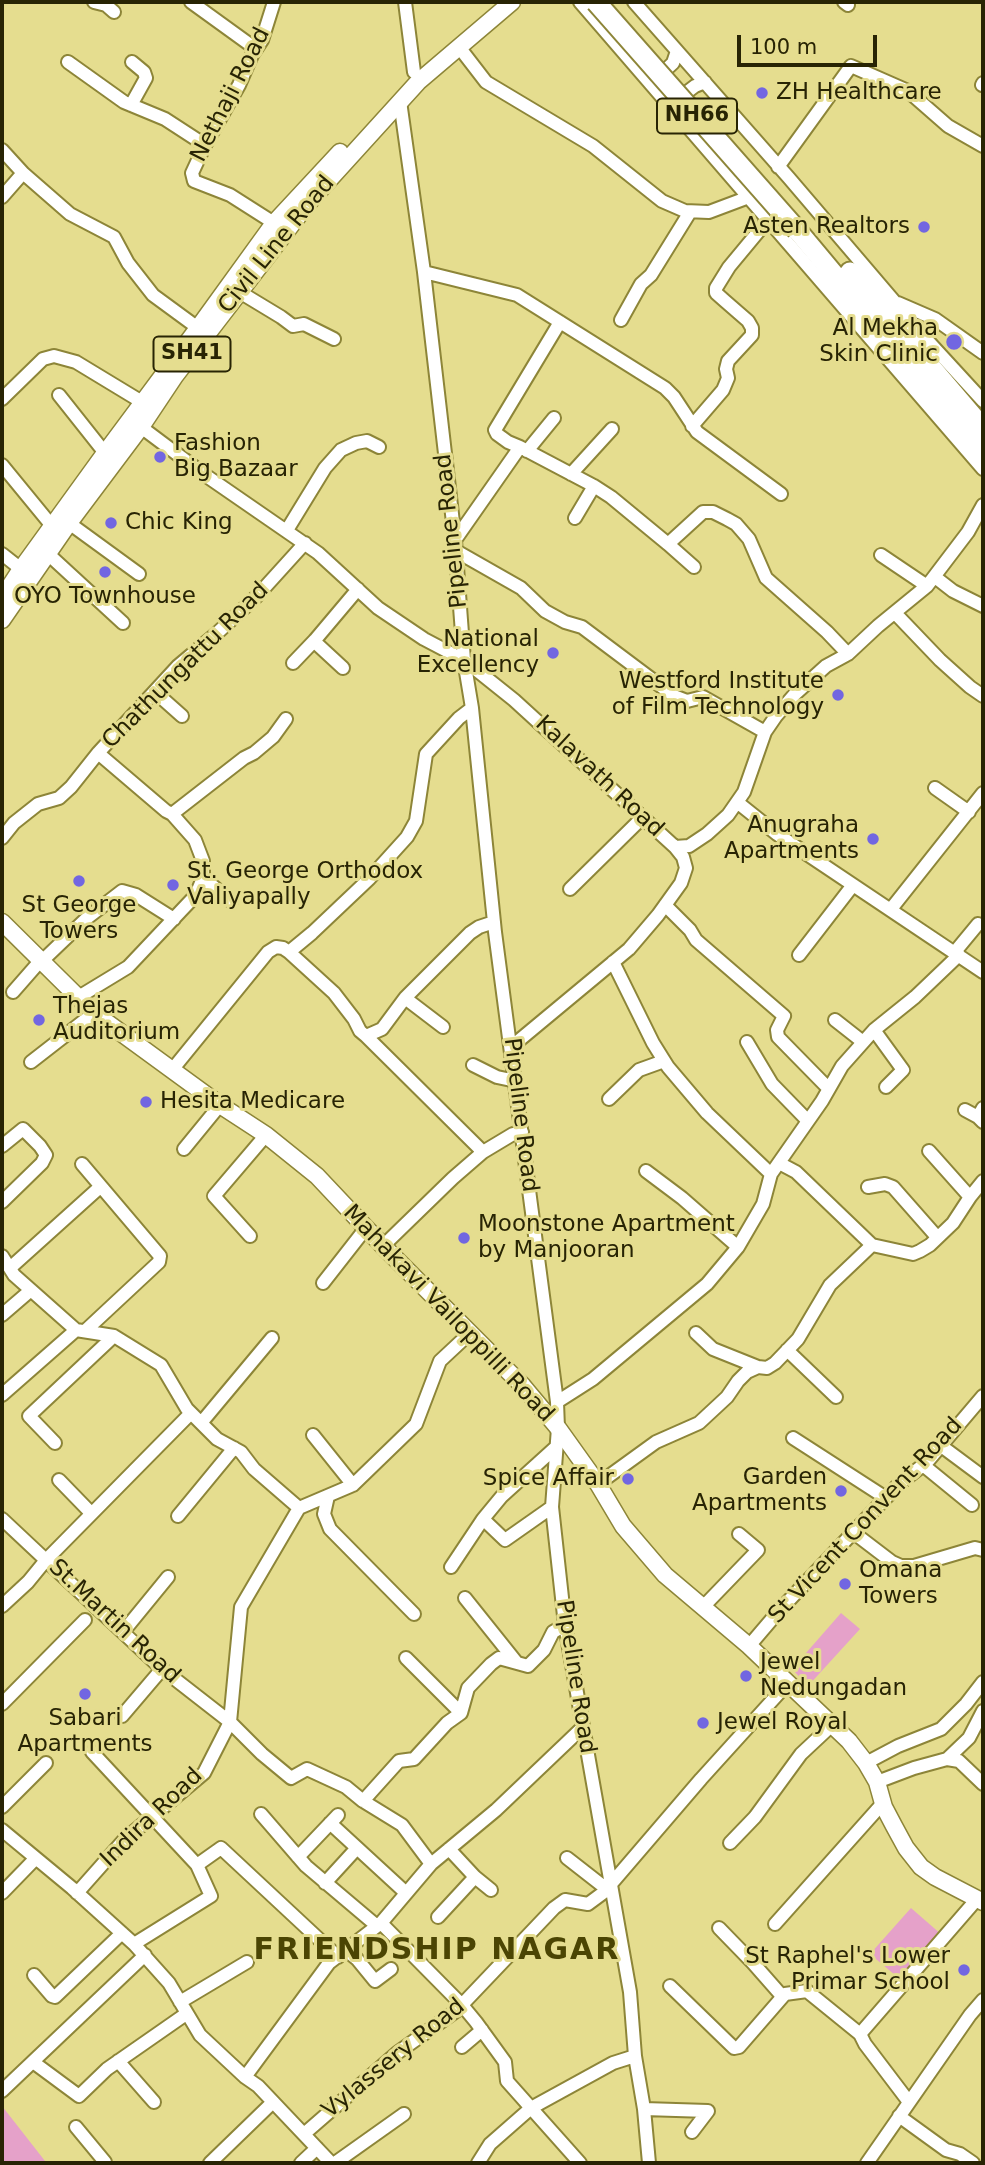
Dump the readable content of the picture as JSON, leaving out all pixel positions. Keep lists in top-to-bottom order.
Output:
{
  "streets": {
    "highway": ["NH66"],
    "main road": ["Civil Line Road", "SH41", "Mahakavi Vailoppilli Road"],
    "street": [
      "Nethaji Road",
      "Pipeline Road",
      "Chathungattu Road",
      "Kalavath Road",
      "St Vicent Convent Road",
      "St.Martin Road",
      "Indira Road",
      "Vylassery Road"
    ]
  },
  "crossings": [
    ["Nethaji Road", "Civil Line Road"],
    ["Civil Line Road", "Pipeline Road"],
    ["Civil Line Road", "Kalavath Road"],
    ["Pipeline Road", "Kalavath Road"],
    ["Pipeline Road", "Mahakavi Vailoppilli Road"],
    ["Pipeline Road", "Vylassery Road"],
    ["Chathungattu Road", "Kalavath Road"],
    ["Mahakavi Vailoppilli Road", "St Vicent Convent Road"],
    ["Mahakavi Vailoppilli Road", "Vylassery Road"],
    ["St.Martin Road", "Indira Road"]
  ],
  "districts": ["FRIENDSHIP NAGAR"],
  "places": [
    "ZH Healthcare",
    "Asten Realtors",
    "Al Mekha Skin Clinic",
    "Fashion Big Bazaar",
    "Chic King",
    "OYO Townhouse",
    "National Excellency",
    "Westford Institute of Film Technology",
    "Anugraha Apartments",
    "St George Towers",
    "St. George Orthodox Valiyapally",
    "Thejas Auditorium",
    "Hesita Medicare",
    "Moonstone Apartment by Manjooran",
    "Spice Affair",
    "Garden Apartments",
    "Omana Towers",
    "Jewel Nedungadan",
    "Sabari Apartments",
    "Jewel Royal",
    "St Raphel's Lower Primar School"
  ],
  "scale_bar": "100 m"
}
